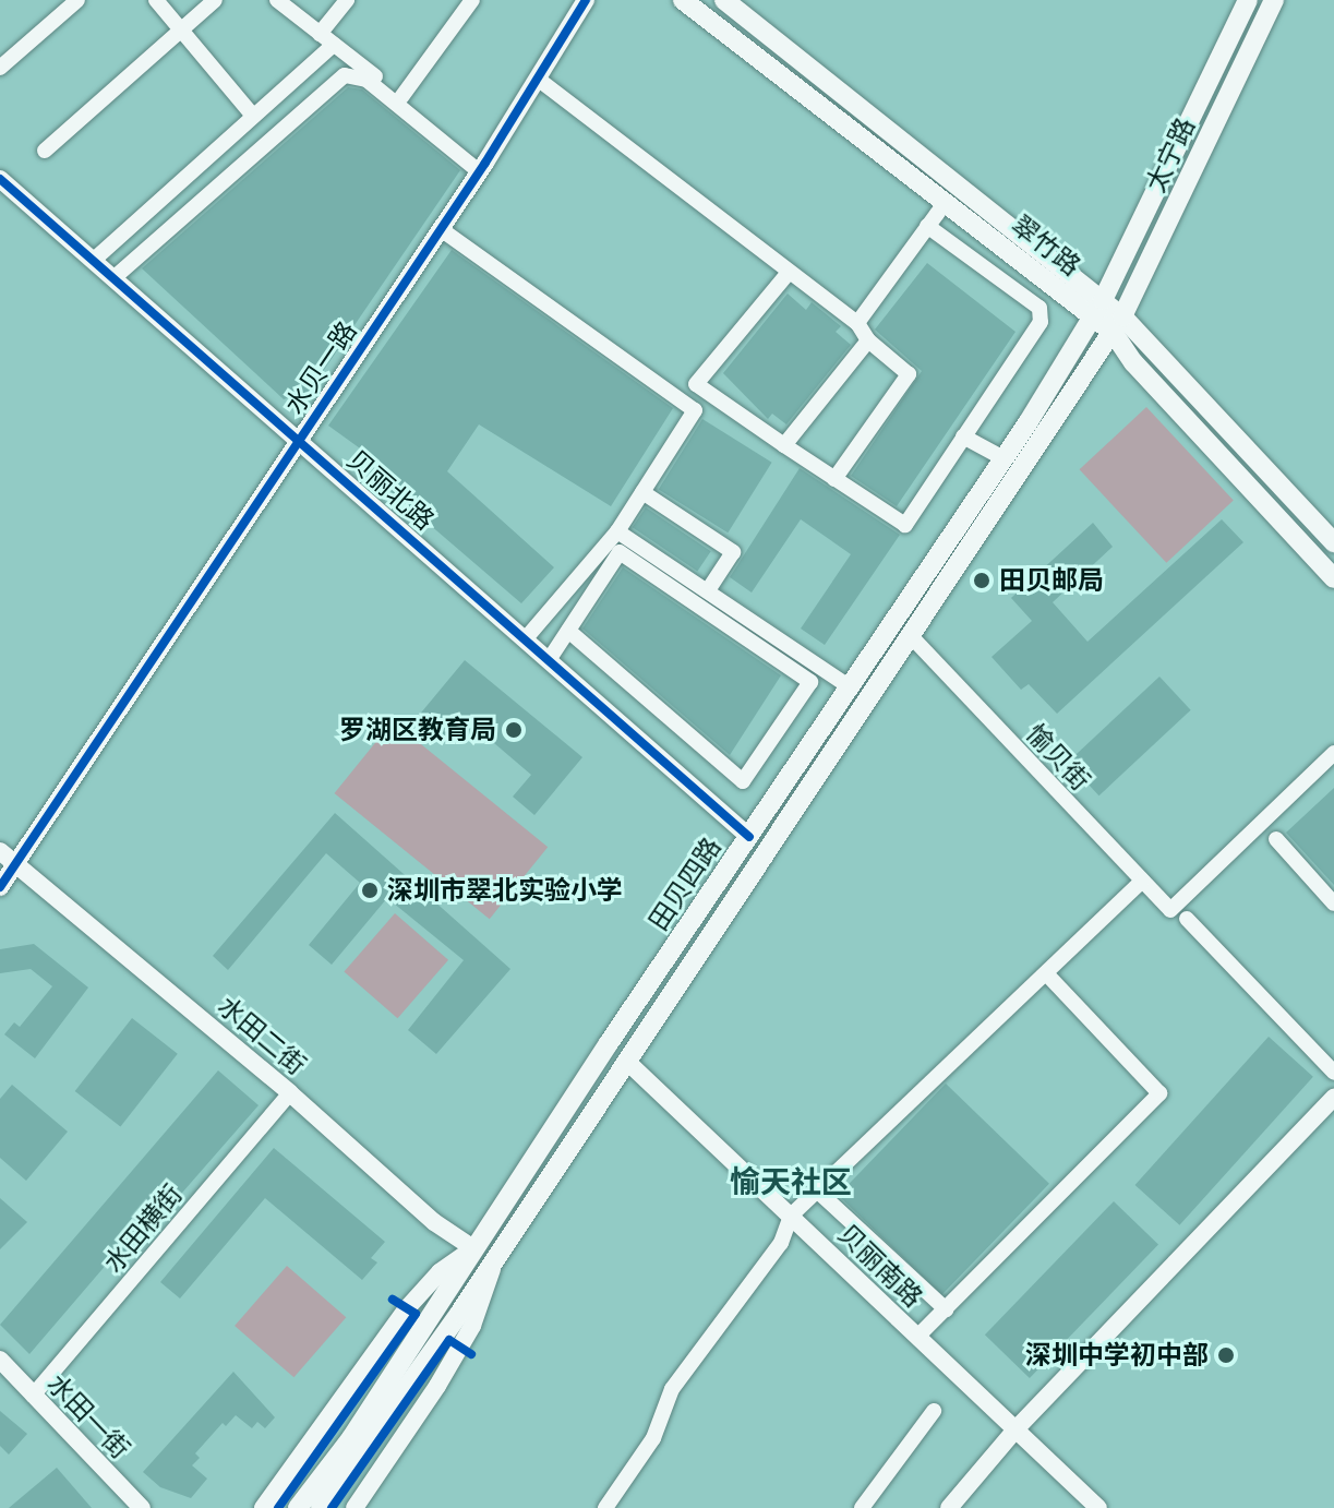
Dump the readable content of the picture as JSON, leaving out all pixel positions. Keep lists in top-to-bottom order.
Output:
{
  "streets": {
    "main road": ["太宁路", "翠竹路", "田贝四路"],
    "street": [
      "水贝一路",
      "贝丽北路",
      "愉贝街",
      "水田二街",
      "水田横街",
      "贝丽南路",
      "水田一街"
    ]
  },
  "crossings": [
    ["太宁路", "翠竹路"],
    ["太宁路", "田贝四路"],
    ["翠竹路", "田贝四路"],
    ["水贝一路", "贝丽北路"],
    ["水贝一路", "水田二街"],
    ["贝丽北路", "田贝四路"],
    ["愉贝街", "田贝四路"],
    ["田贝四路", "水田二街"],
    ["田贝四路", "贝丽南路"],
    ["水田二街", "水田横街"],
    ["水田横街", "水田一街"]
  ],
  "districts": ["愉天社区"],
  "places": [
    "田贝邮局",
    "罗湖区教育局",
    "深圳市翠北实验小学",
    "深圳中学初中部"
  ]
}
